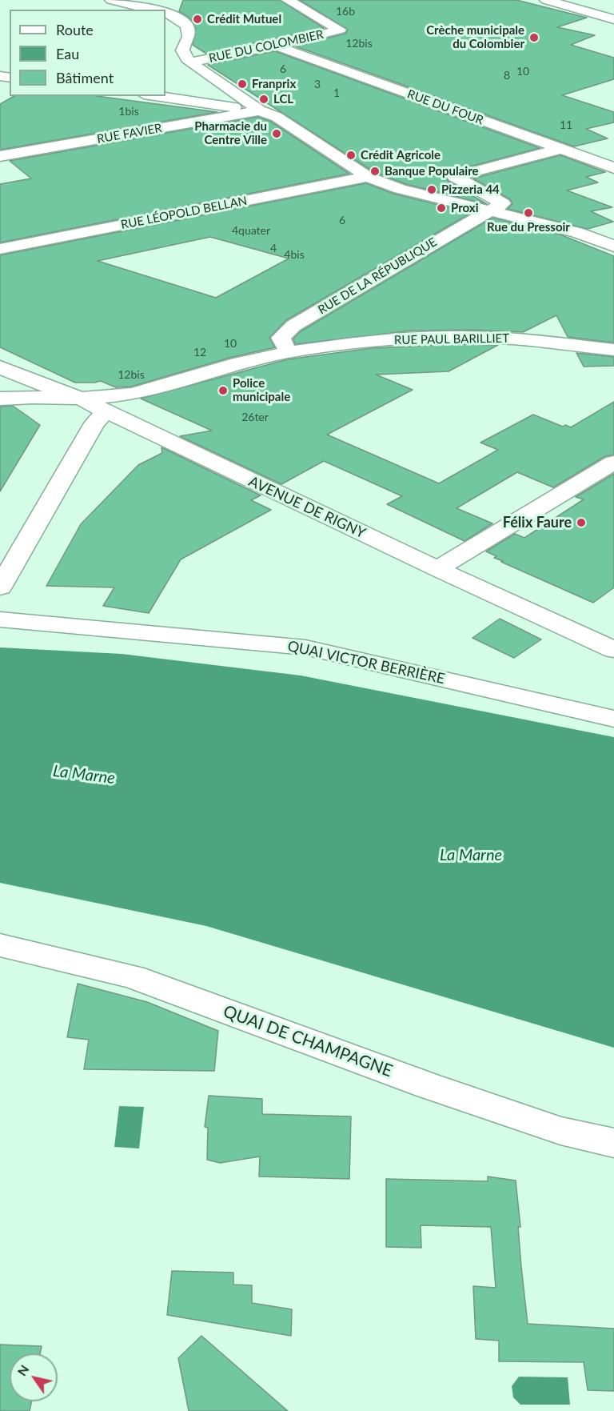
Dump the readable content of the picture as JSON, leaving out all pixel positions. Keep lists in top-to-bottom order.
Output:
{
  "streets": {
    "street": [
      "RUE DU COLOMBIER",
      "RUE DU FOUR",
      "RUE FAVIER",
      "RUE LÉOPOLD BELLAN",
      "RUE DE LA RÉPUBLIQUE",
      "RUE PAUL BARILLIET",
      "AVENUE DE RIGNY",
      "QUAI VICTOR BERRIÈRE",
      "QUAI DE CHAMPAGNE"
    ]
  },
  "crossings": [
    ["RUE DU COLOMBIER", "RUE DU FOUR"],
    ["RUE DE LA RÉPUBLIQUE", "RUE PAUL BARILLIET"],
    ["RUE PAUL BARILLIET", "AVENUE DE RIGNY"]
  ],
  "water": ["La Marne"],
  "places": [
    "Crédit Mutuel",
    "Crèche municipale du Colombier",
    "Franprix",
    "LCL",
    "Pharmacie du Centre Ville",
    "Crédit Agricole",
    "Banque Populaire",
    "Pizzeria 44",
    "Proxi",
    "Rue du Pressoir",
    "Police municipale",
    "Félix Faure"
  ],
  "house_numbers": [
    "16b",
    "12bis",
    "6",
    "10",
    "8",
    "3",
    "1",
    "1bis",
    "11",
    "6",
    "4quater",
    "4",
    "4bis",
    "10",
    "12",
    "12bis",
    "26ter"
  ],
  "legend": ["Route", "Eau", "Bâtiment"],
  "north": "top left"
}
